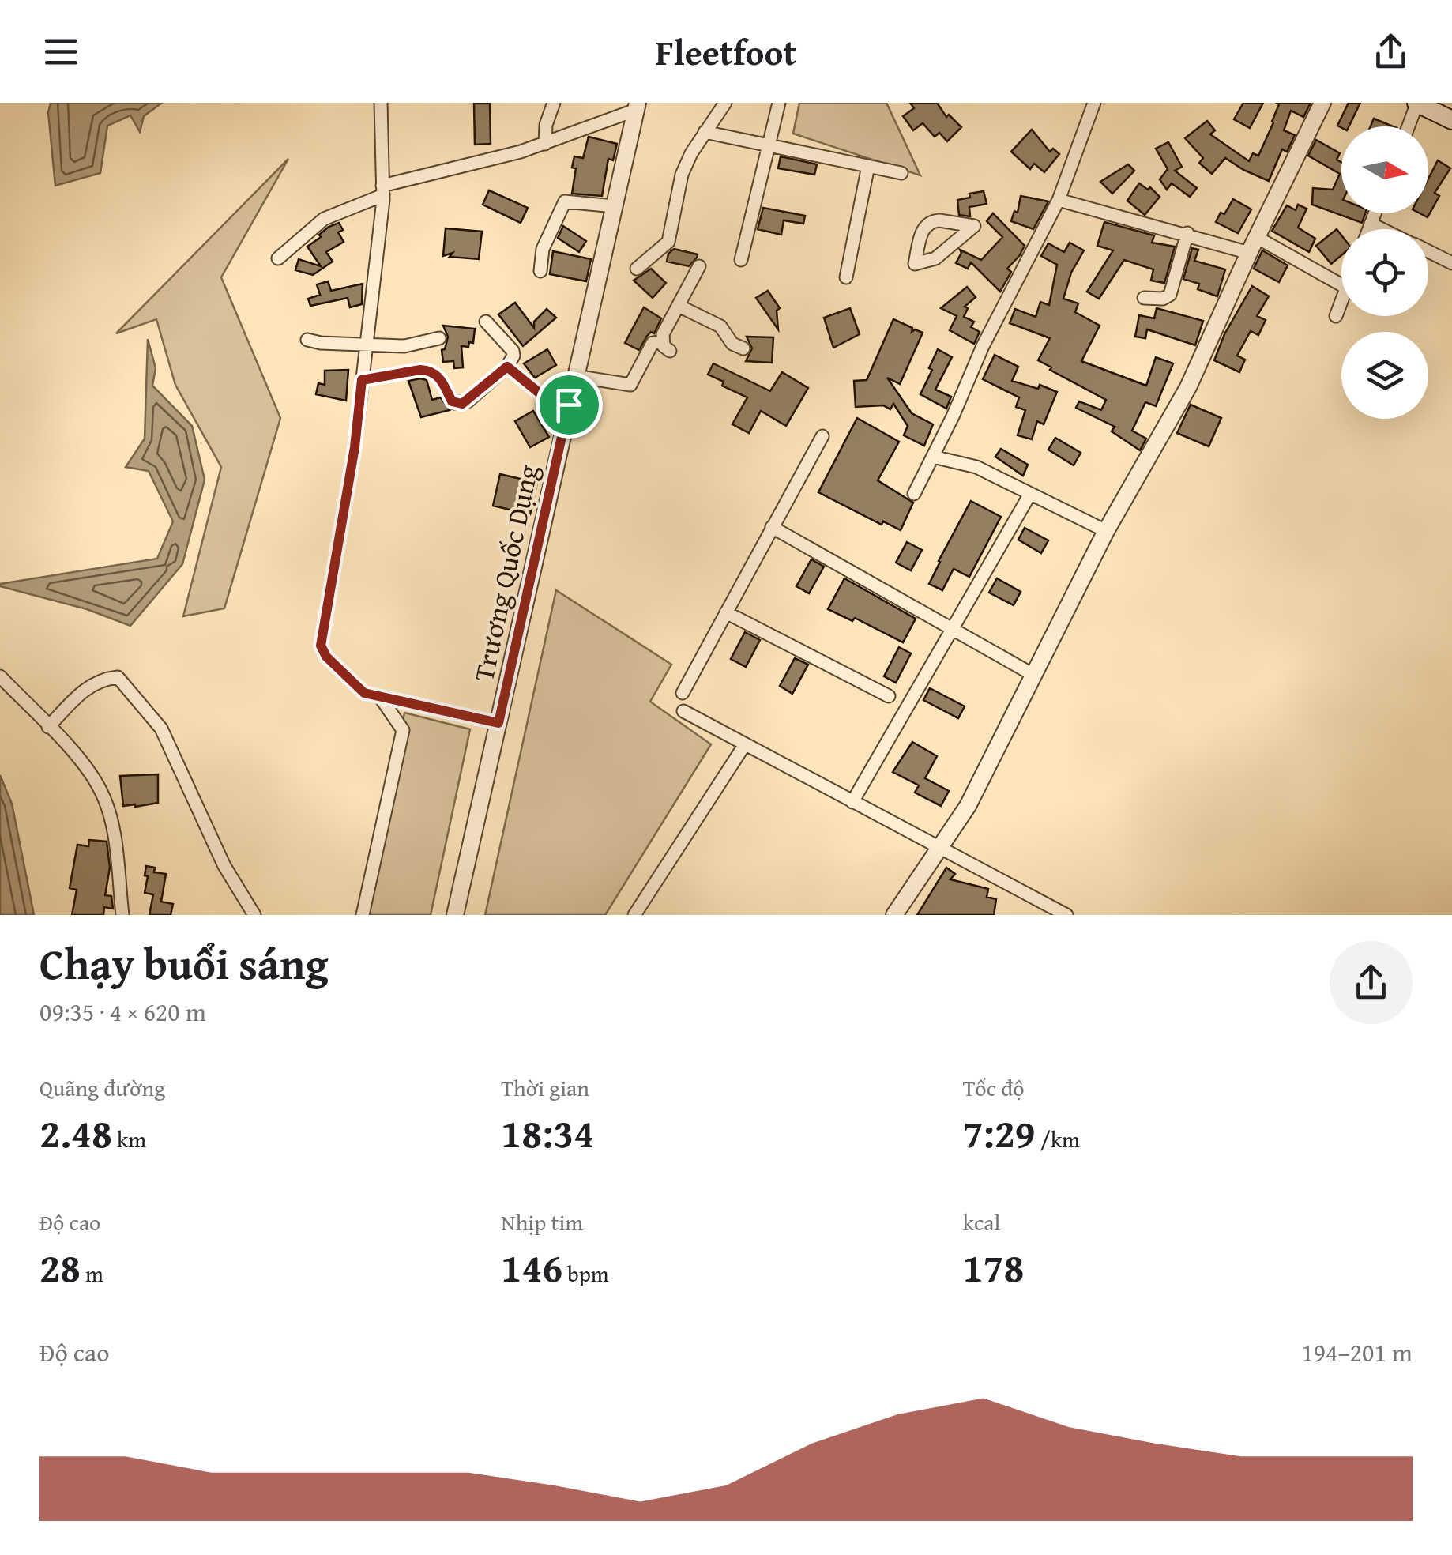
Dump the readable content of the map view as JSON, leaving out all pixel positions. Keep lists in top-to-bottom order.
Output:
{
  "streets": {
    "street": ["Trương Quốc Dụng"]
  },
  "north": "right",
  "page": {
    "header": "Fleetfoot",
    "heading": ["Chạy buổi sáng", "09:35 · 4 × 620 m"],
    "stats": [
      ["Quãng đường", "2.48 km"],
      ["Thời gian", "18:34"],
      ["Tốc độ", "7:29 /km"],
      ["Độ cao", "28 m"],
      ["Nhịp tim", "146 bpm"],
      ["kcal", "178"]
    ],
    "chart": ["Độ cao", "194–201 m"]
  }
}
